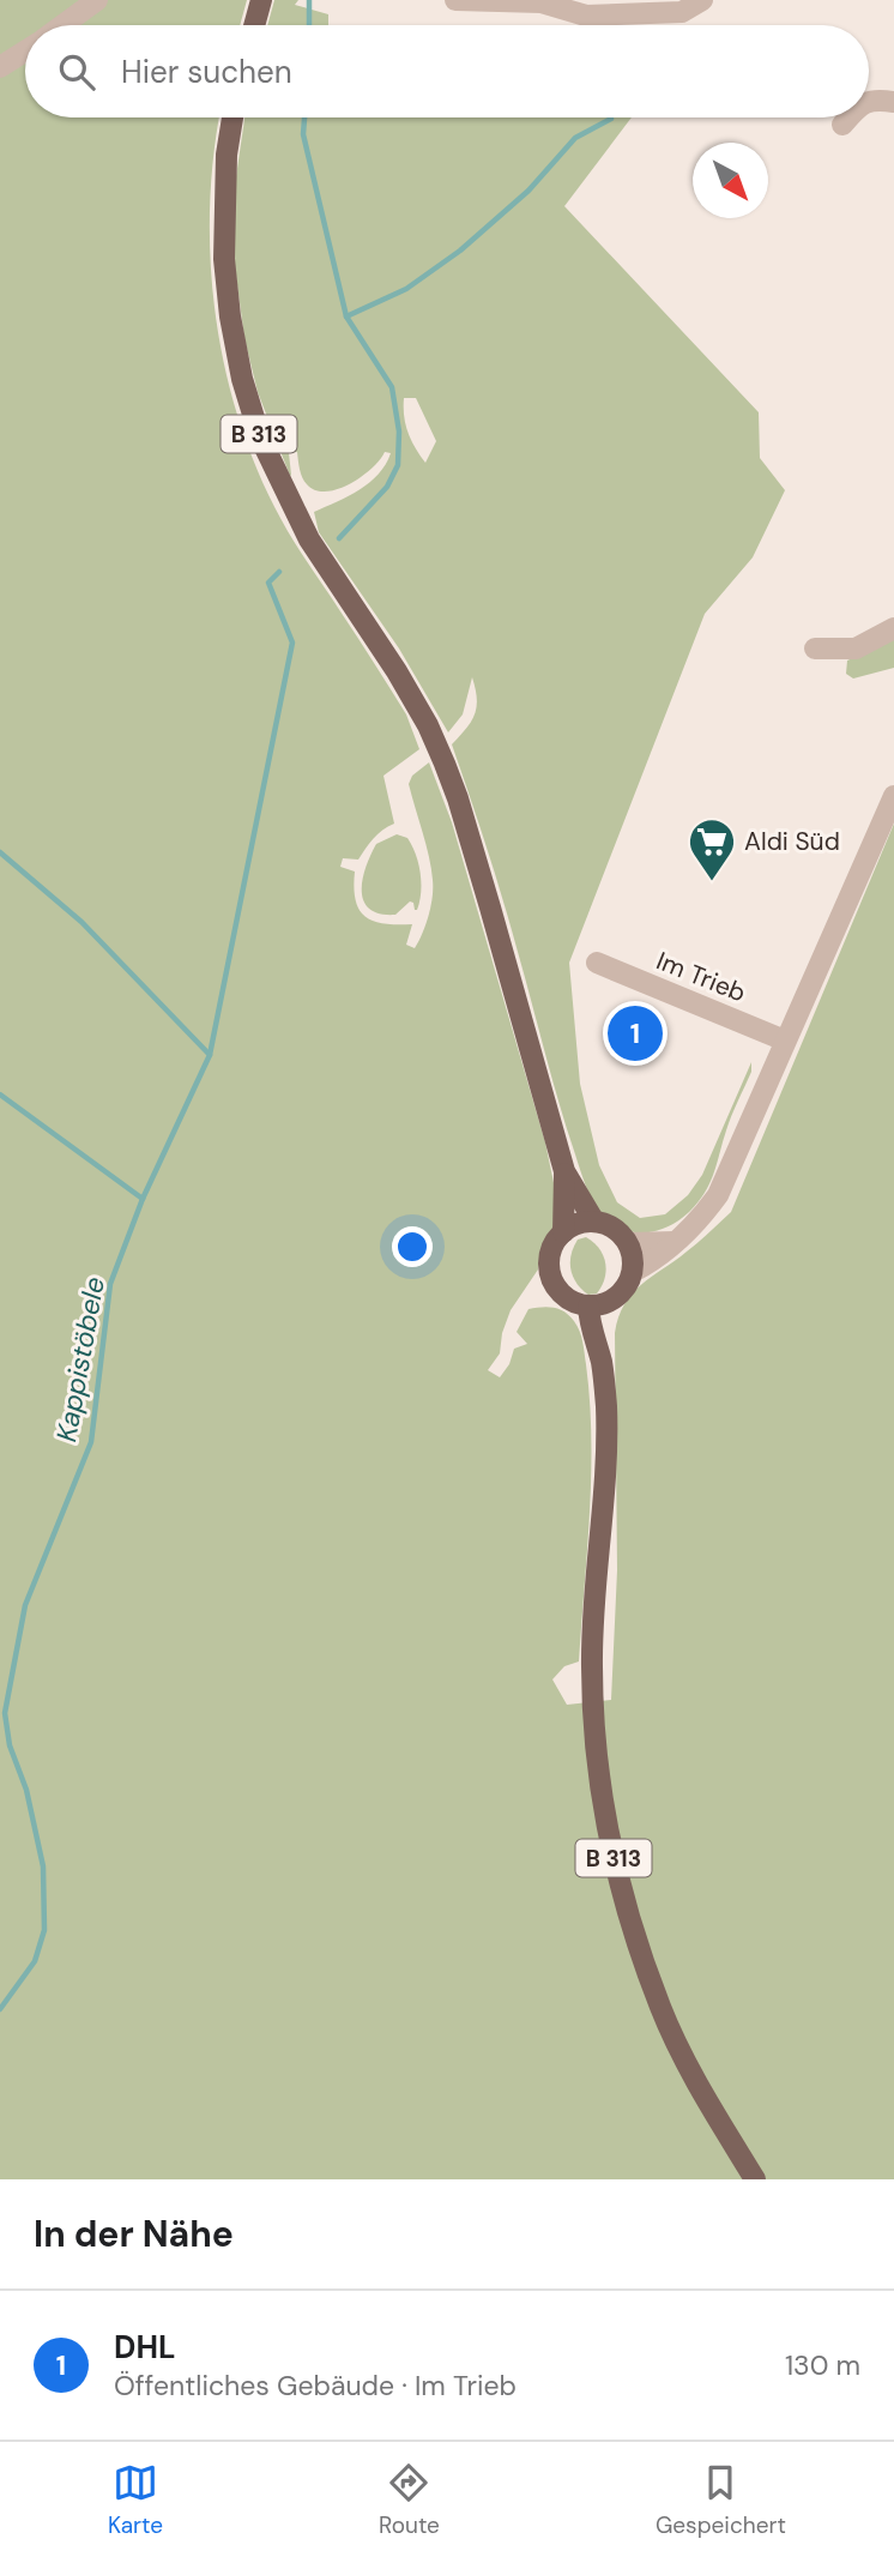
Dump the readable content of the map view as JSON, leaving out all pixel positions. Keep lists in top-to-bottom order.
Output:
{
  "streets": {
    "main road": ["B 313"],
    "street": ["Im Trieb"]
  },
  "water": ["Kappistöbele"],
  "places": {
    "supermarket": ["Aldi Süd"]
  },
  "north": "bottom right",
  "page": {
    "search": "Hier suchen",
    "pins": "1",
    "heading": "In der Nähe",
    "list": [
      {
        "mark": "1",
        "name": "DHL",
        "note": "Öffentliches Gebäude · Im Trieb",
        "value": "130 m"
      }
    ],
    "nav": ["Karte", "Route", "Gespeichert"]
  }
}
